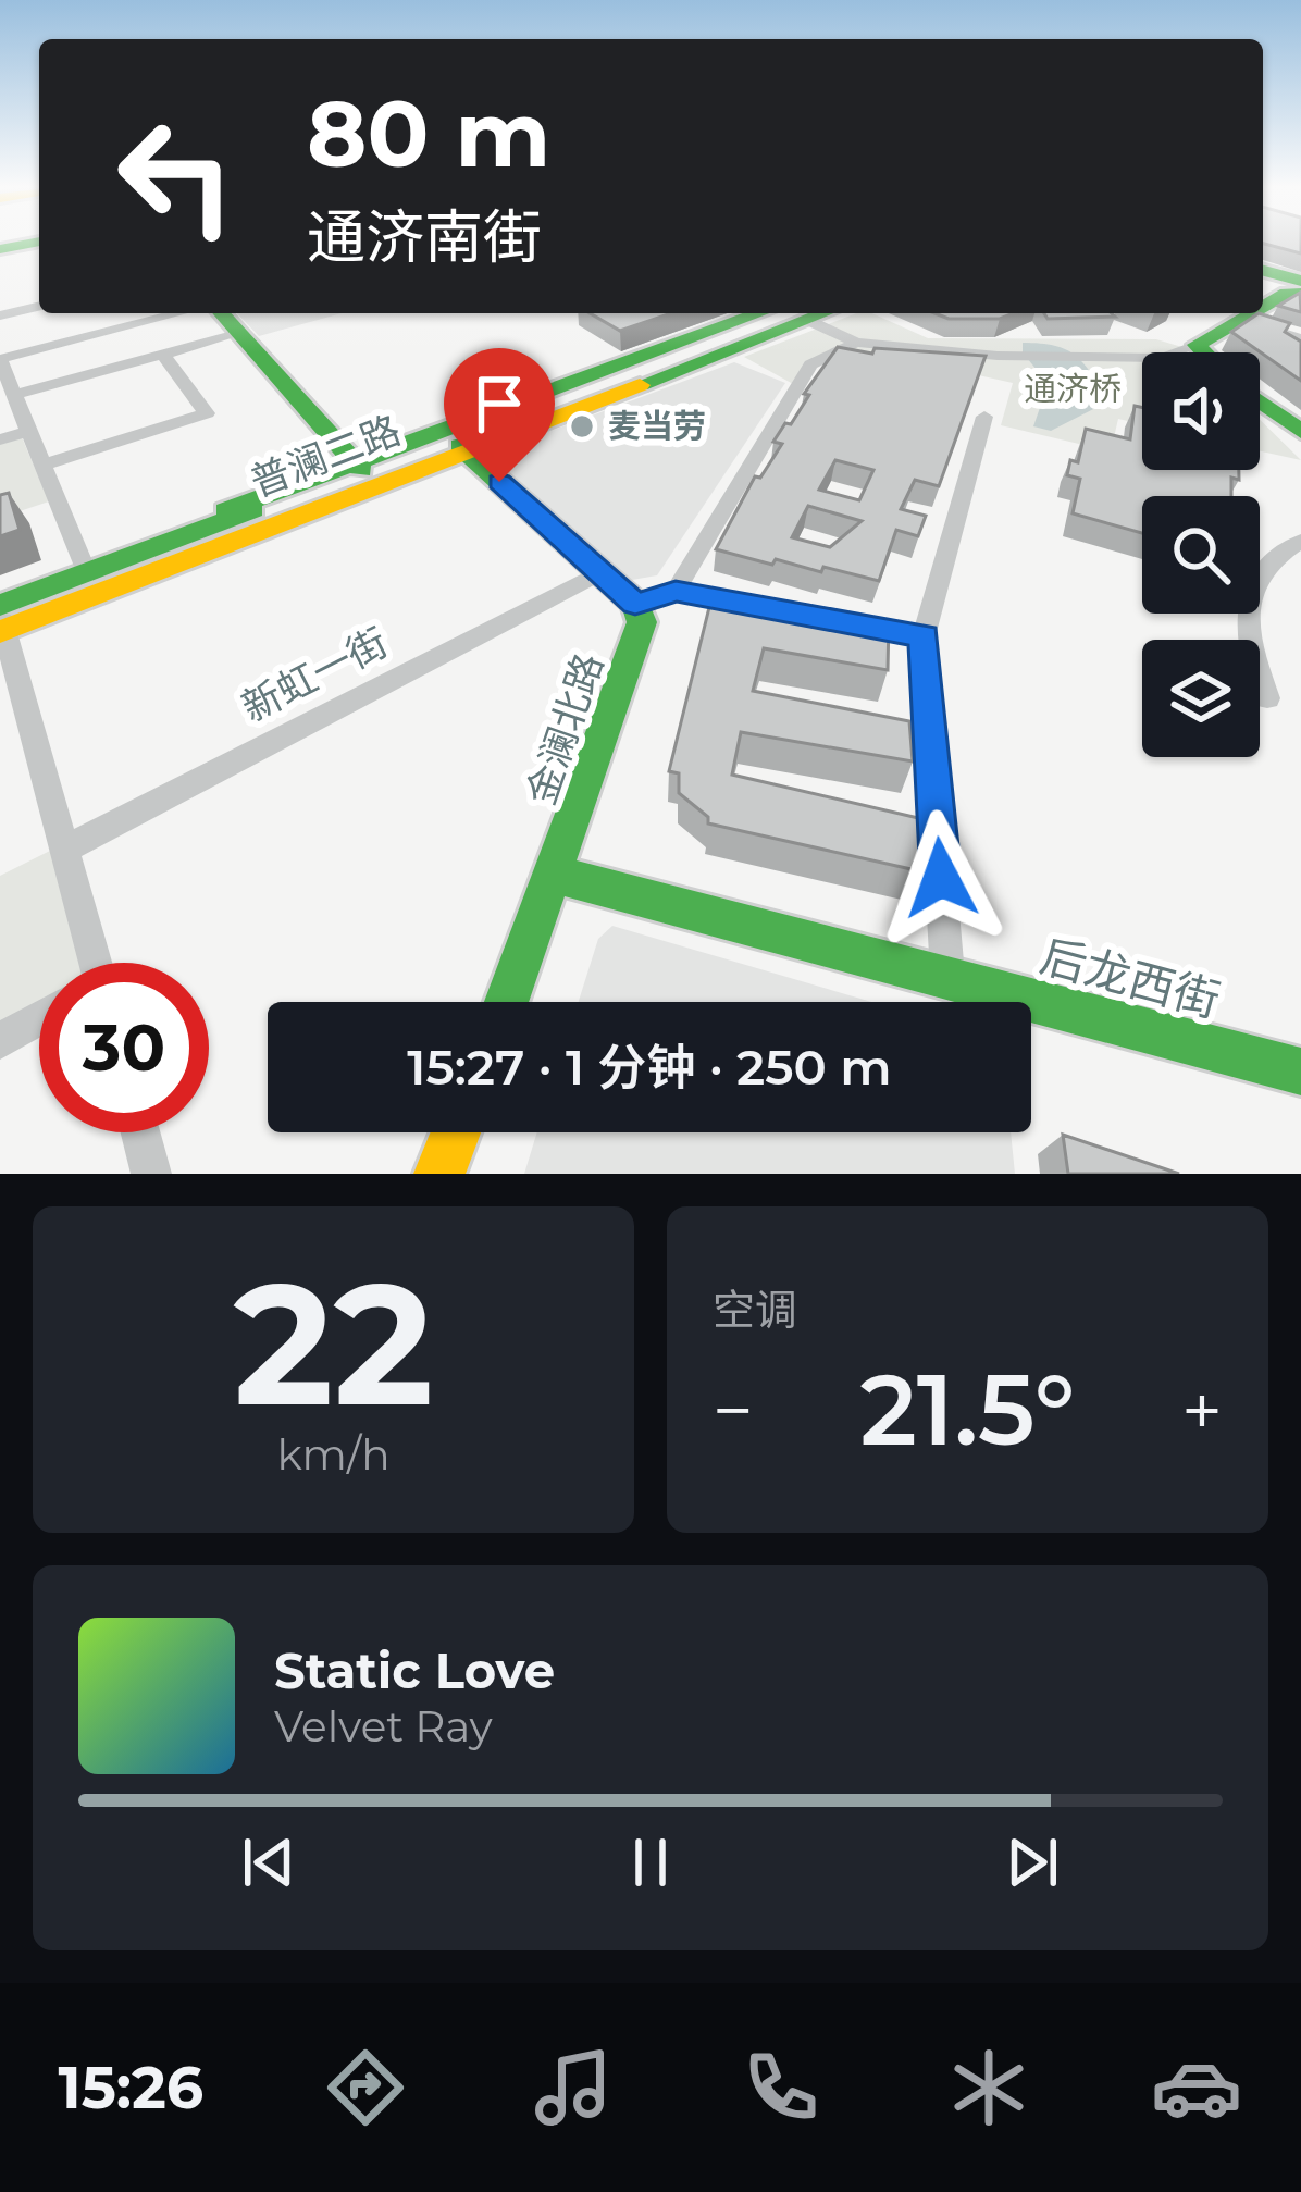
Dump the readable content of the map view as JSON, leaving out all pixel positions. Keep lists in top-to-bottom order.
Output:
{
  "streets": {
    "main road": ["普澜二路", "金澜北路", "后龙西街"],
    "street": ["新虹一街"]
  },
  "crossings": [
    ["金澜北路", "后龙西街"]
  ],
  "parks": ["通济桥"],
  "places": ["麦当劳"],
  "page": {
    "turn": ["80 m", "通济南街"],
    "limit": "30",
    "trip": "15:27 · 1 分钟 · 250 m",
    "tile": [
      ["22", "km/h"],
      "空调"
    ],
    "heat": ["−", "21.5°", "+"],
    "song": ["Static Love", "Velvet Ray"],
    "tabs": "15:26"
  }
}
